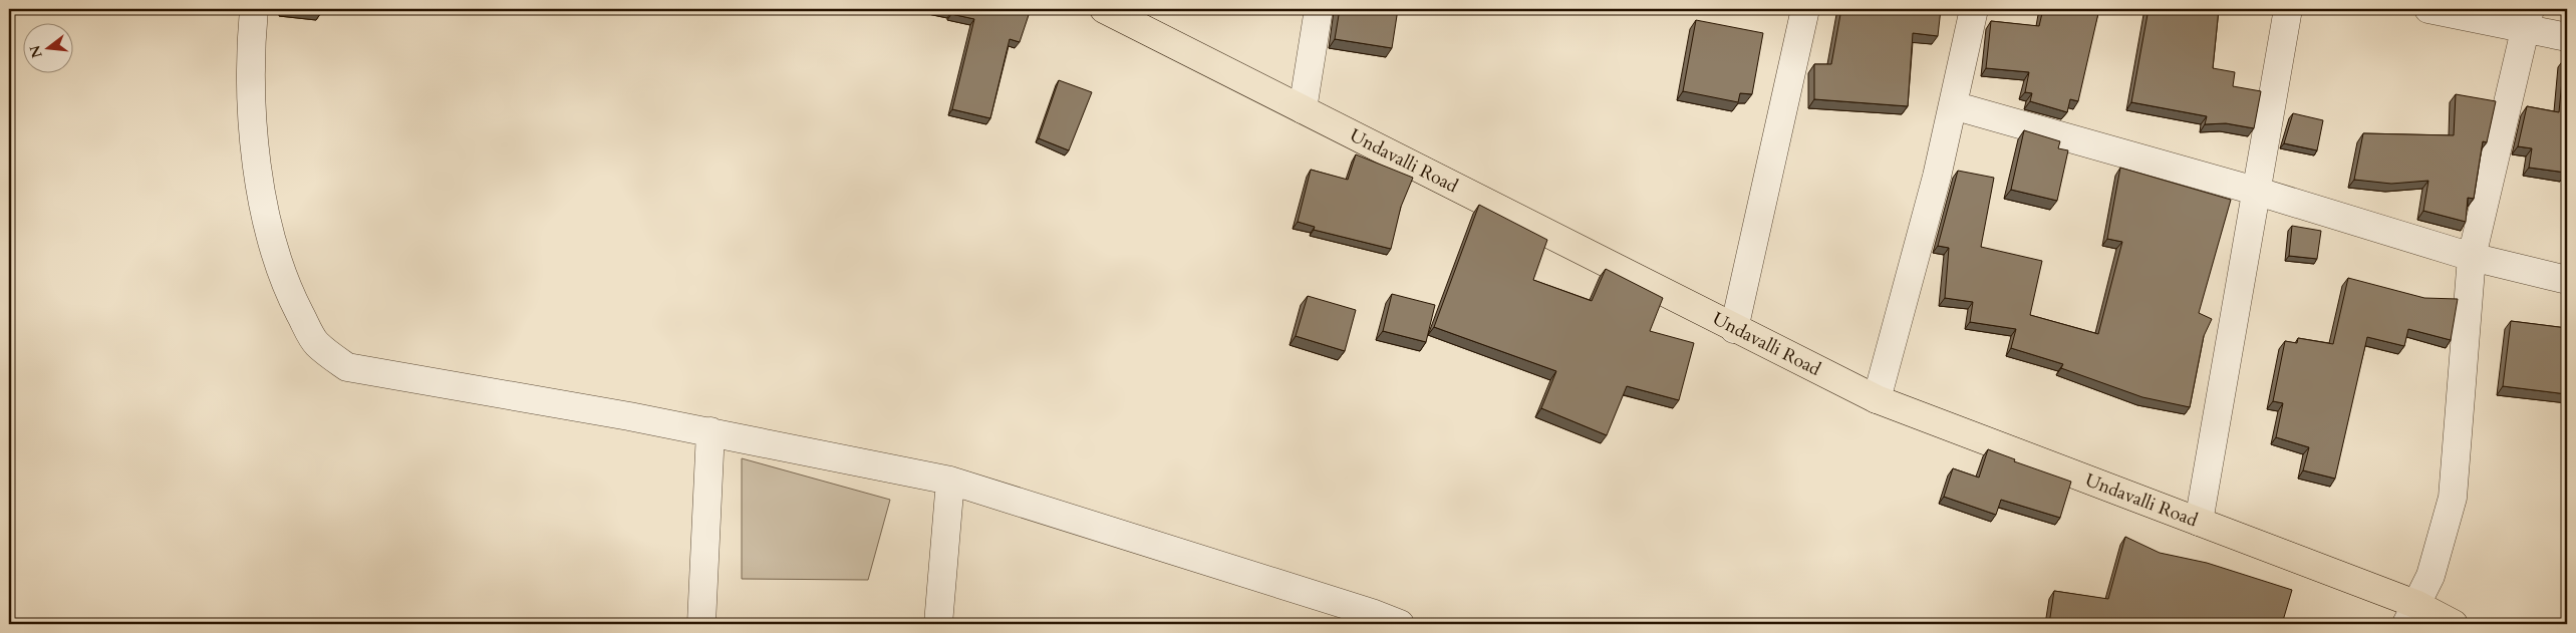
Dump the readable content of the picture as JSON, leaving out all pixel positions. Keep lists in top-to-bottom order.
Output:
{
  "streets": {
    "main road": ["Undavalli Road"]
  },
  "north": "left"
}
